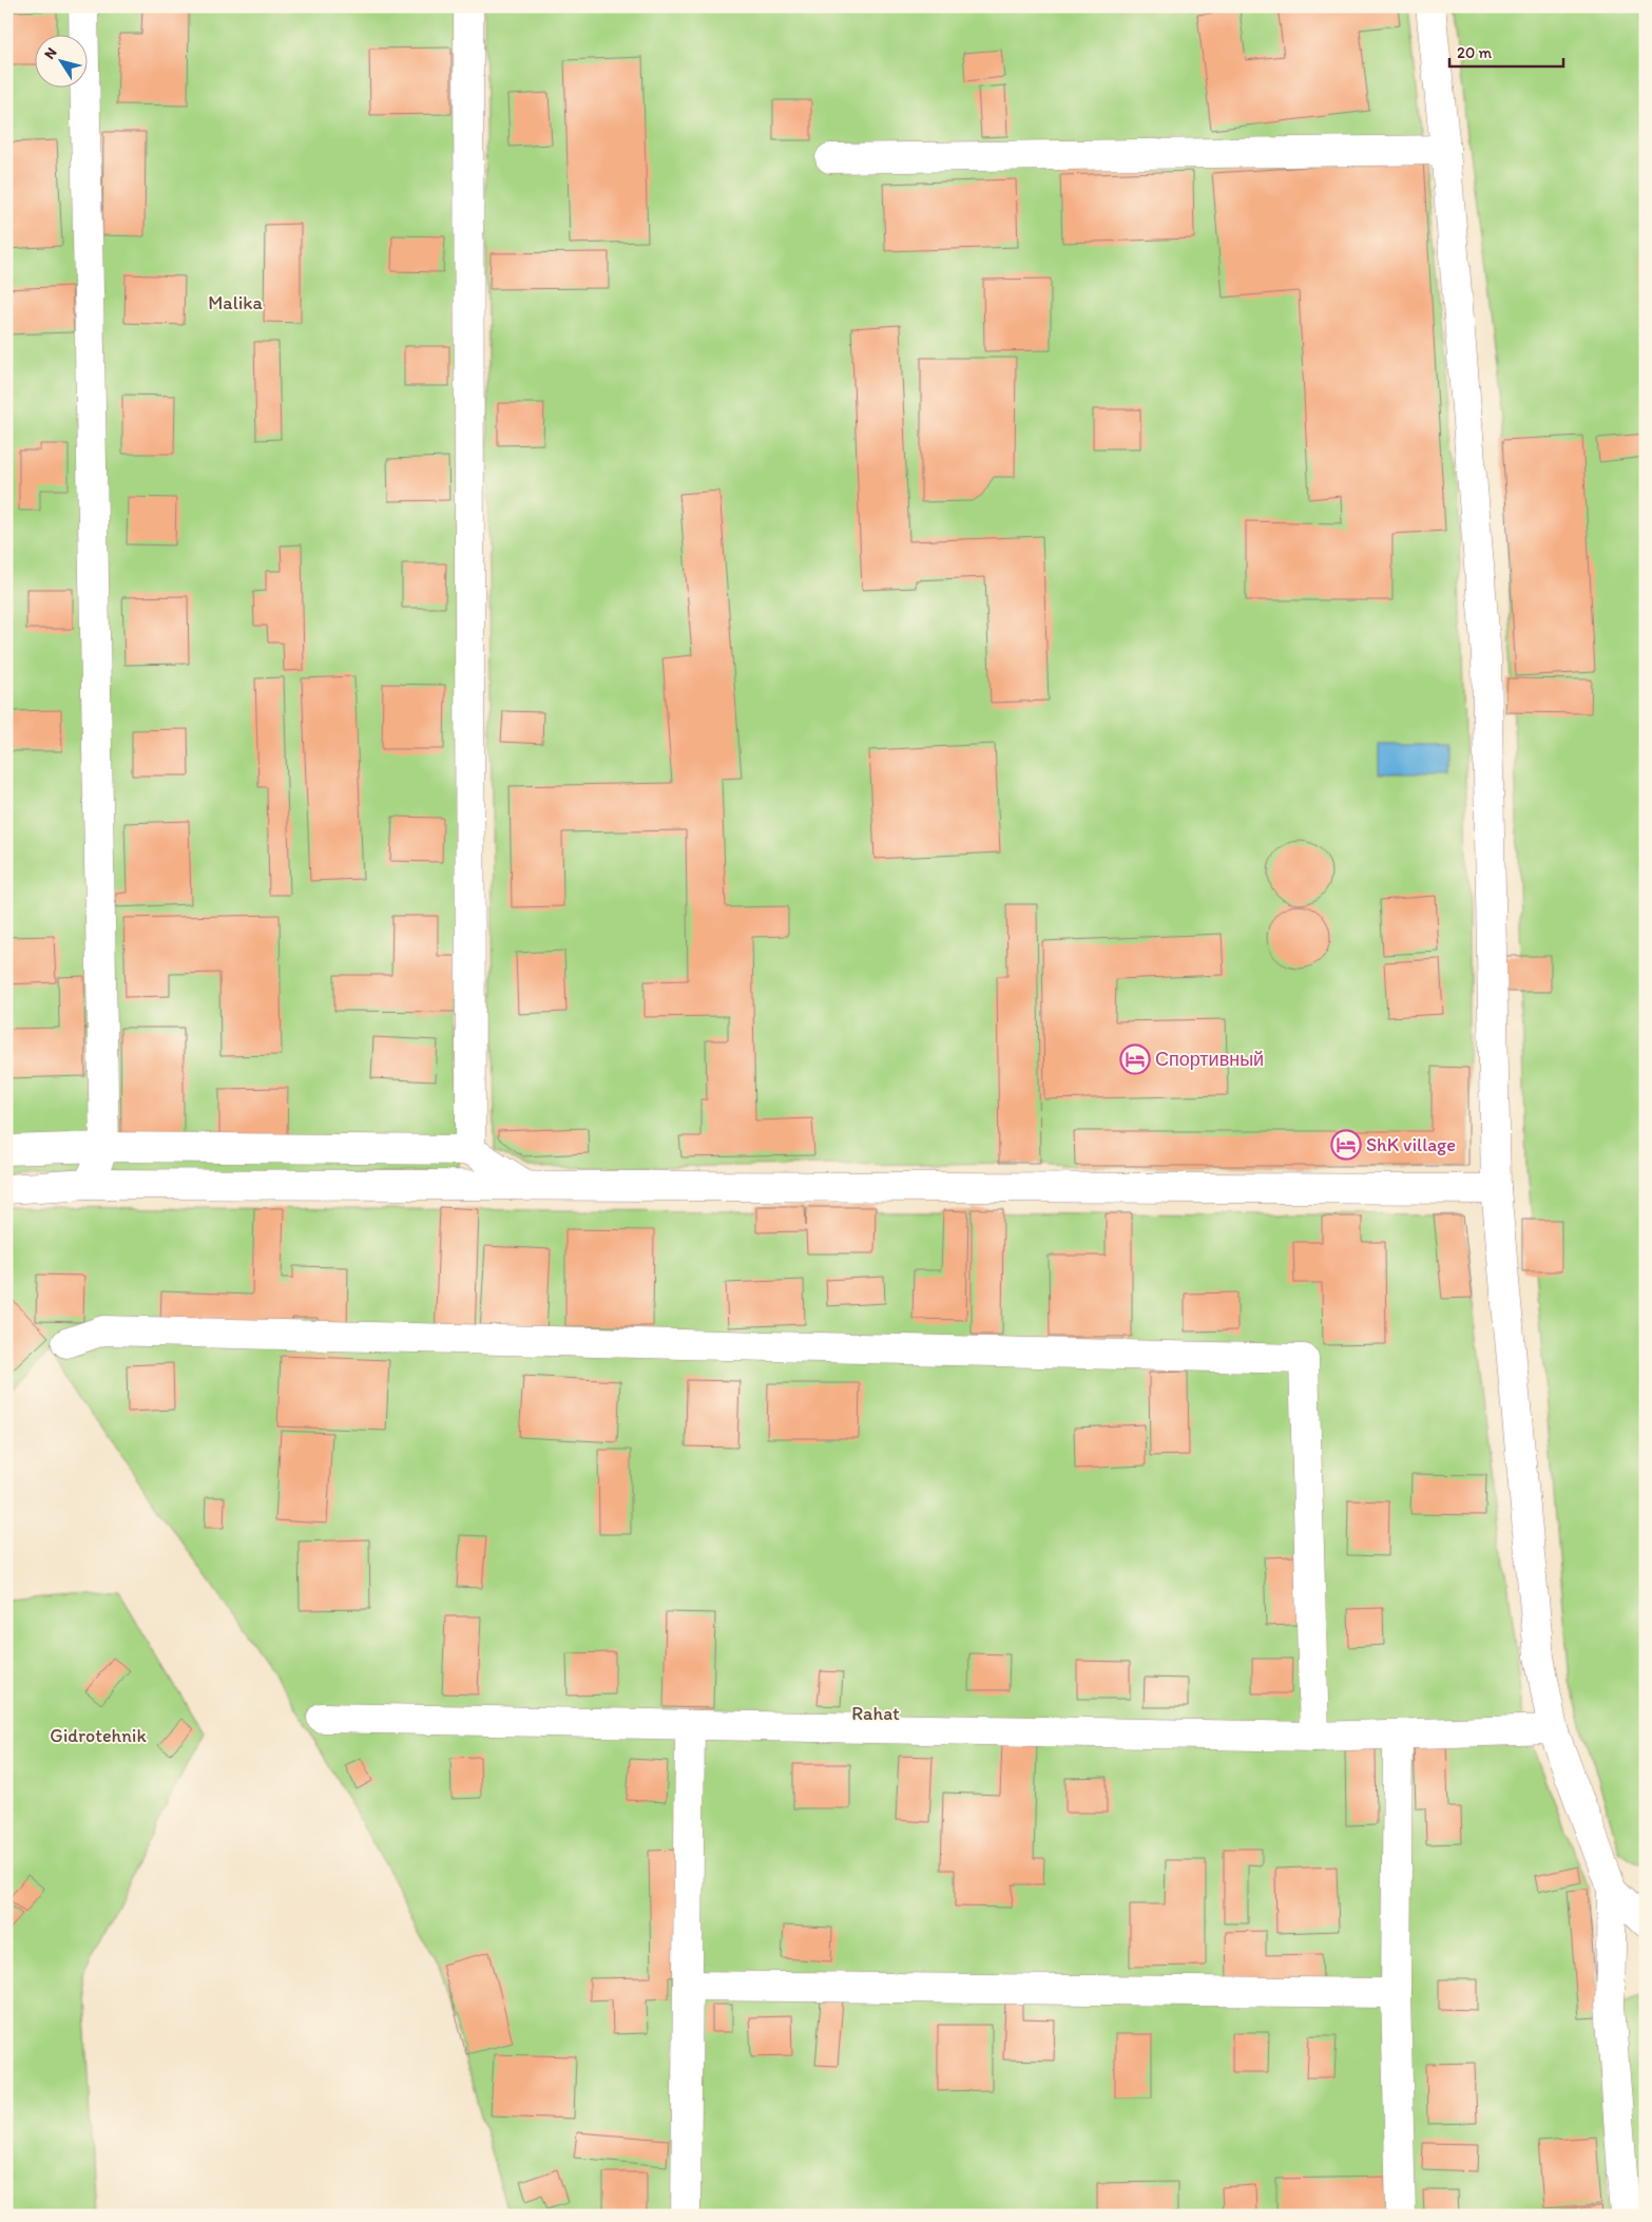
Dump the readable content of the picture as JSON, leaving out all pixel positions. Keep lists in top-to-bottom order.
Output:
{
  "parks": ["Malika", "Rahat", "Gidrotehnik"],
  "places": {
    "hotel": ["Спортивный", "ShK village"]
  },
  "scale_bar": "20 m",
  "north": "top left"
}
